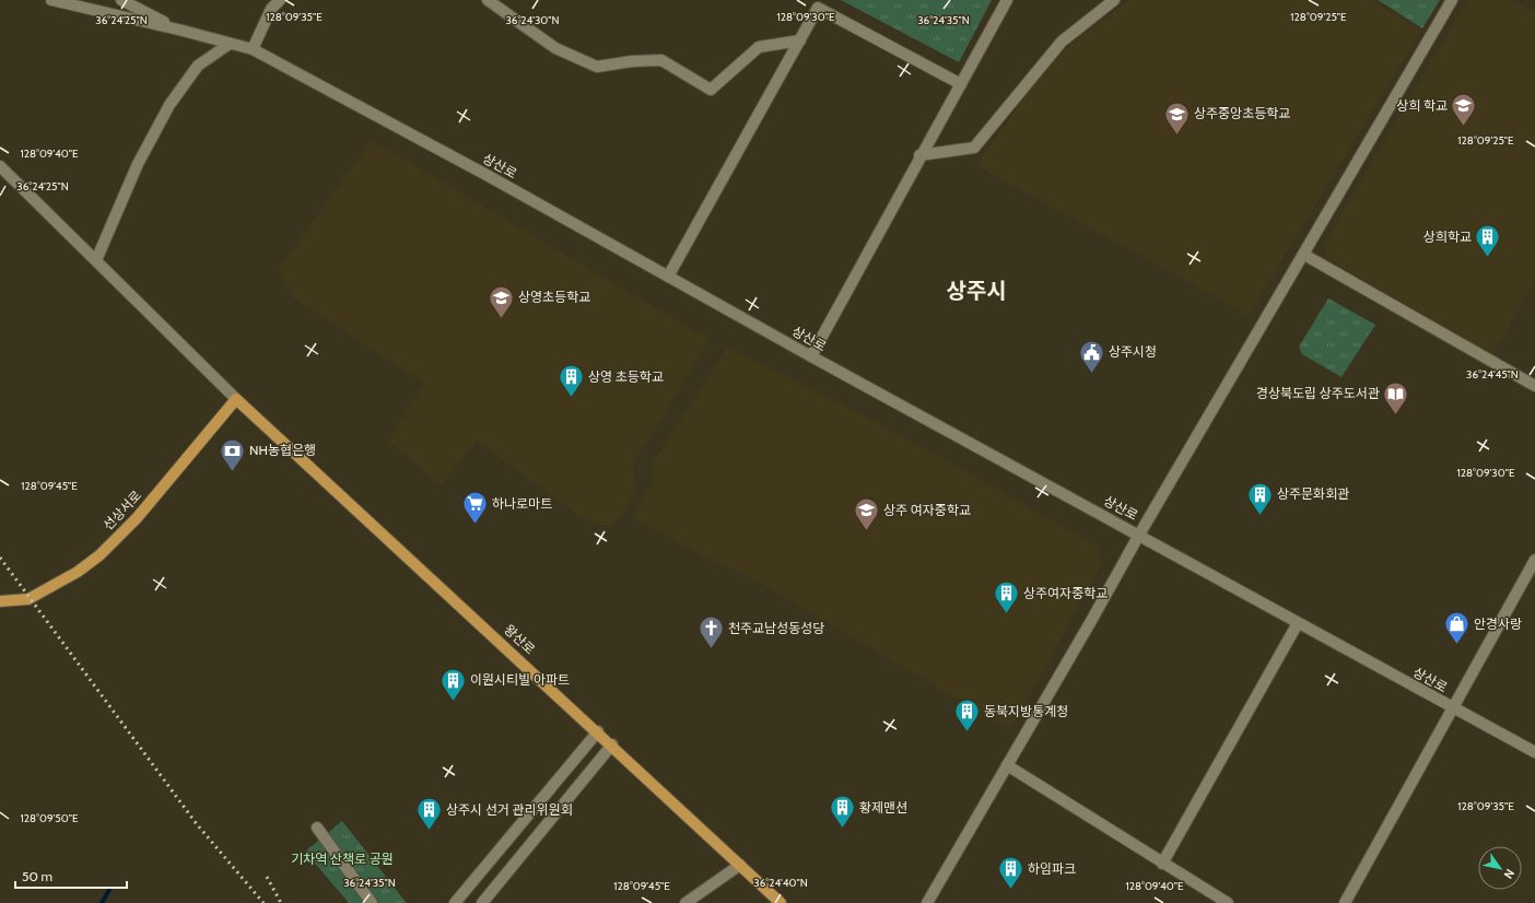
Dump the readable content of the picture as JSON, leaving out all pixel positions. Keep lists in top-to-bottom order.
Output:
{
  "streets": {
    "main road": ["선상서로", "왕산로"],
    "street": ["상산로"]
  },
  "crossings": [
    ["선상서로", "왕산로"]
  ],
  "districts": ["상주시"],
  "parks": ["기차역 산책로 공원"],
  "places": {
    "school or university": [
      "상희 학교",
      "상주중앙초등학교",
      "상영초등학교",
      "상주 여자중학교"
    ],
    "building": [
      "상희학교",
      "상영 초등학교",
      "상주문화회관",
      "상주여자중학교",
      "이원시티빌 아파트",
      "동북지방통계청",
      "황제맨션",
      "상주시 선거 관리위원회",
      "하임파크"
    ],
    "public building": ["상주시청"],
    "library": ["경상북도립 상주도서관"],
    "bank": ["NH농협은행"],
    "supermarket": ["하나로마트"],
    "shop": ["안경사랑"],
    "church": ["천주교남성동성당"]
  },
  "scale_bar": "50 m",
  "north": "bottom right",
  "coordinates": [
    "128°09'35\"E",
    "128°09'30\"E",
    "128°09'25\"E",
    "36°24'25\"N",
    "36°24'30\"N",
    "36°24'35\"N",
    "128°09'40\"E",
    "36°24'45\"N",
    "128°09'45\"E",
    "128°09'50\"E",
    "36°24'40\"N"
  ]
}
